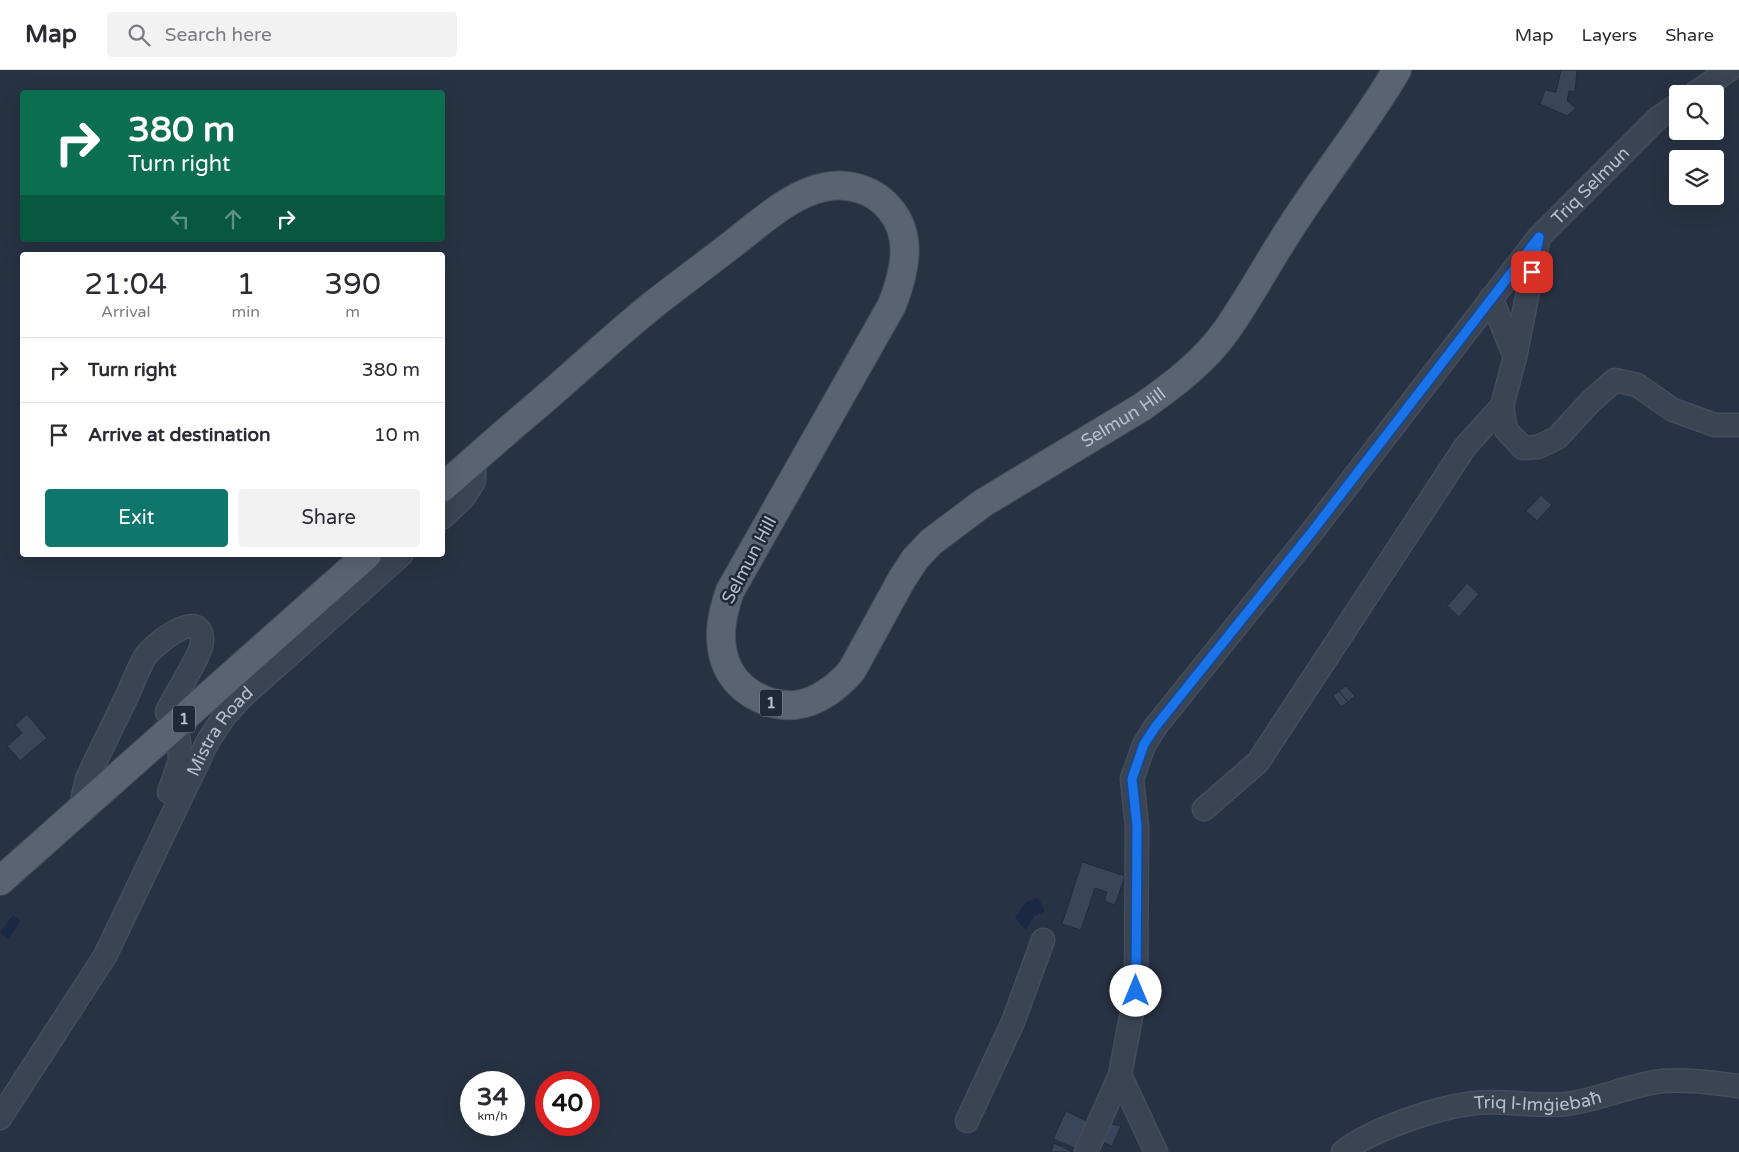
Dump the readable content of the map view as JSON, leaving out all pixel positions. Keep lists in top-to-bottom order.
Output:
{
  "streets": {
    "main road": ["Selmun Hill", "1", "Mistra Road"],
    "street": ["Triq Selmun", "Triq l-Imġiebaħ"]
  },
  "crossings": [
    ["Selmun Hill", "1"]
  ],
  "page": {
    "header": "Map",
    "search": "Search here",
    "nav": ["Map", "Layers", "Share"],
    "turn": ["380 m", "Turn right"],
    "eta": [
      "21:04",
      "Arrival",
      "1",
      "min",
      "390",
      "m"
    ],
    "list": [
      {
        "name": "Turn right",
        "value": "380 m"
      },
      {
        "name": "Arrive at destination",
        "value": "10 m"
      }
    ],
    "buttons": ["Exit", "Share"],
    "speed": "34 km/h",
    "limit": "40"
  }
}
